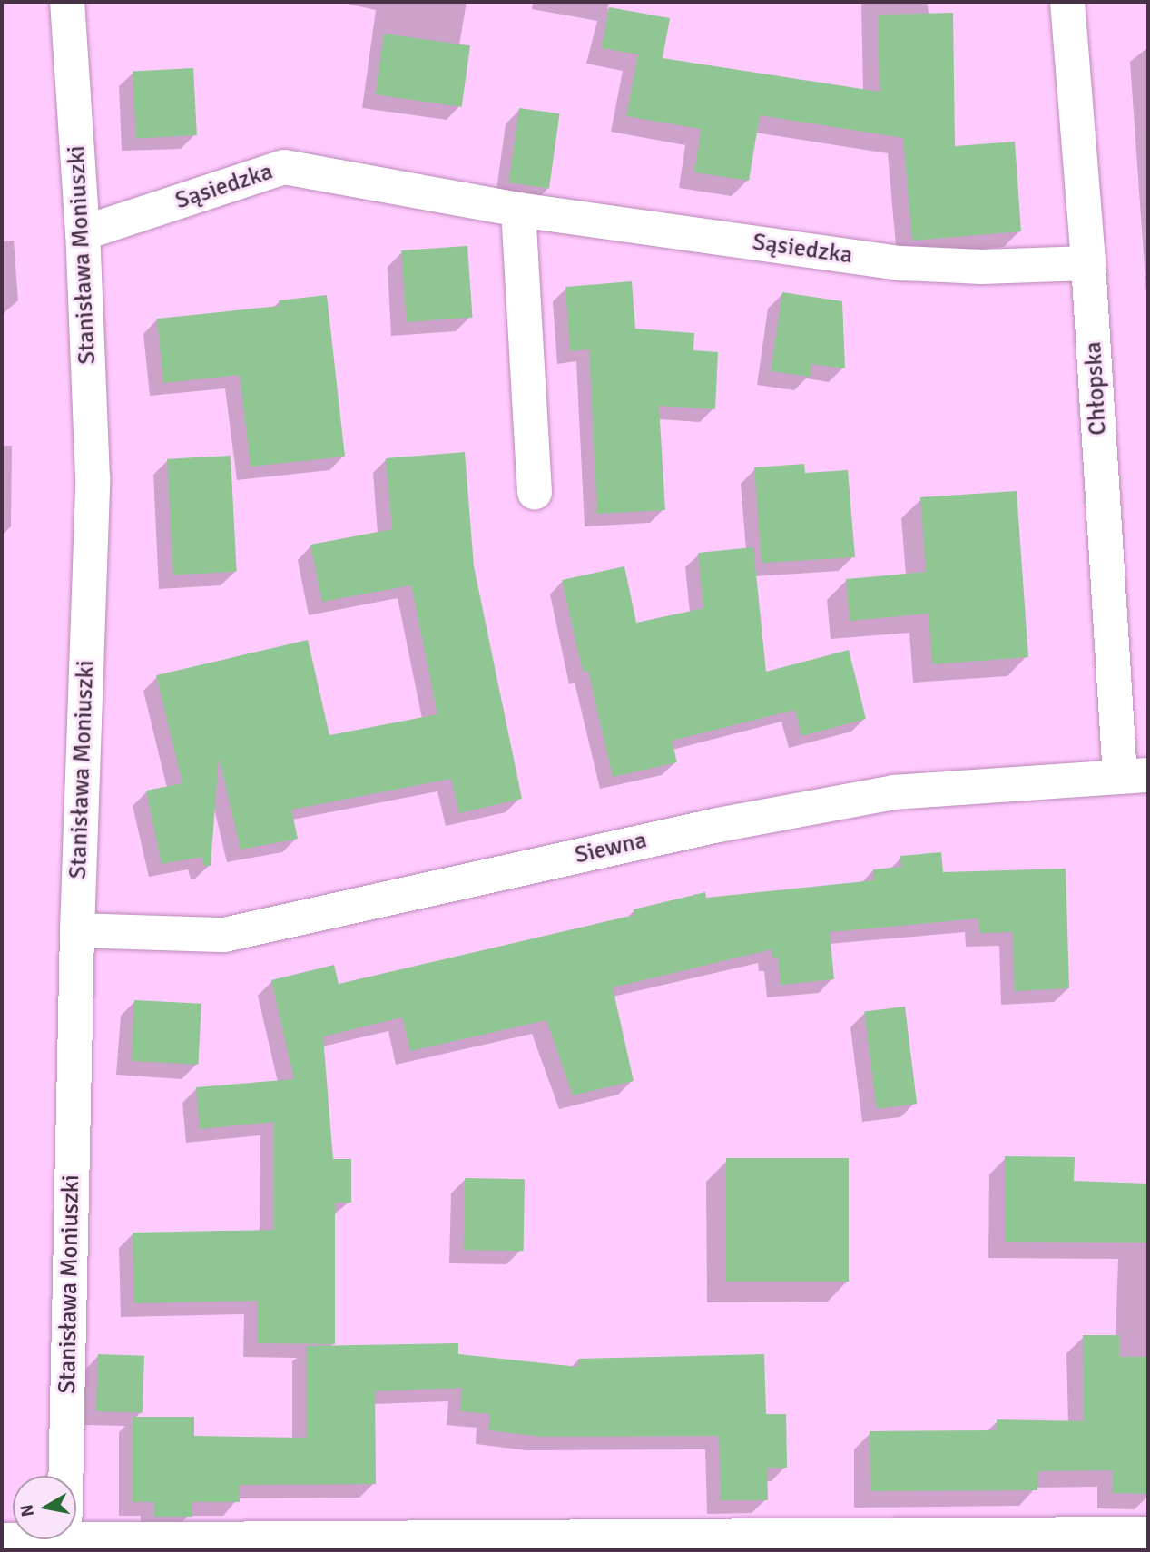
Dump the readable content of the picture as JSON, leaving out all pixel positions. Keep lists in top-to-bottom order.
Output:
{
  "streets": {
    "street": [
      "Sąsiedzka",
      "Stanisława Moniuszki",
      "Chłopska",
      "Siewna"
    ]
  },
  "crossings": [
    ["Sąsiedzka", "Stanisława Moniuszki"],
    ["Sąsiedzka", "Chłopska"],
    ["Stanisława Moniuszki", "Siewna"],
    ["Chłopska", "Siewna"]
  ],
  "north": "left"
}
